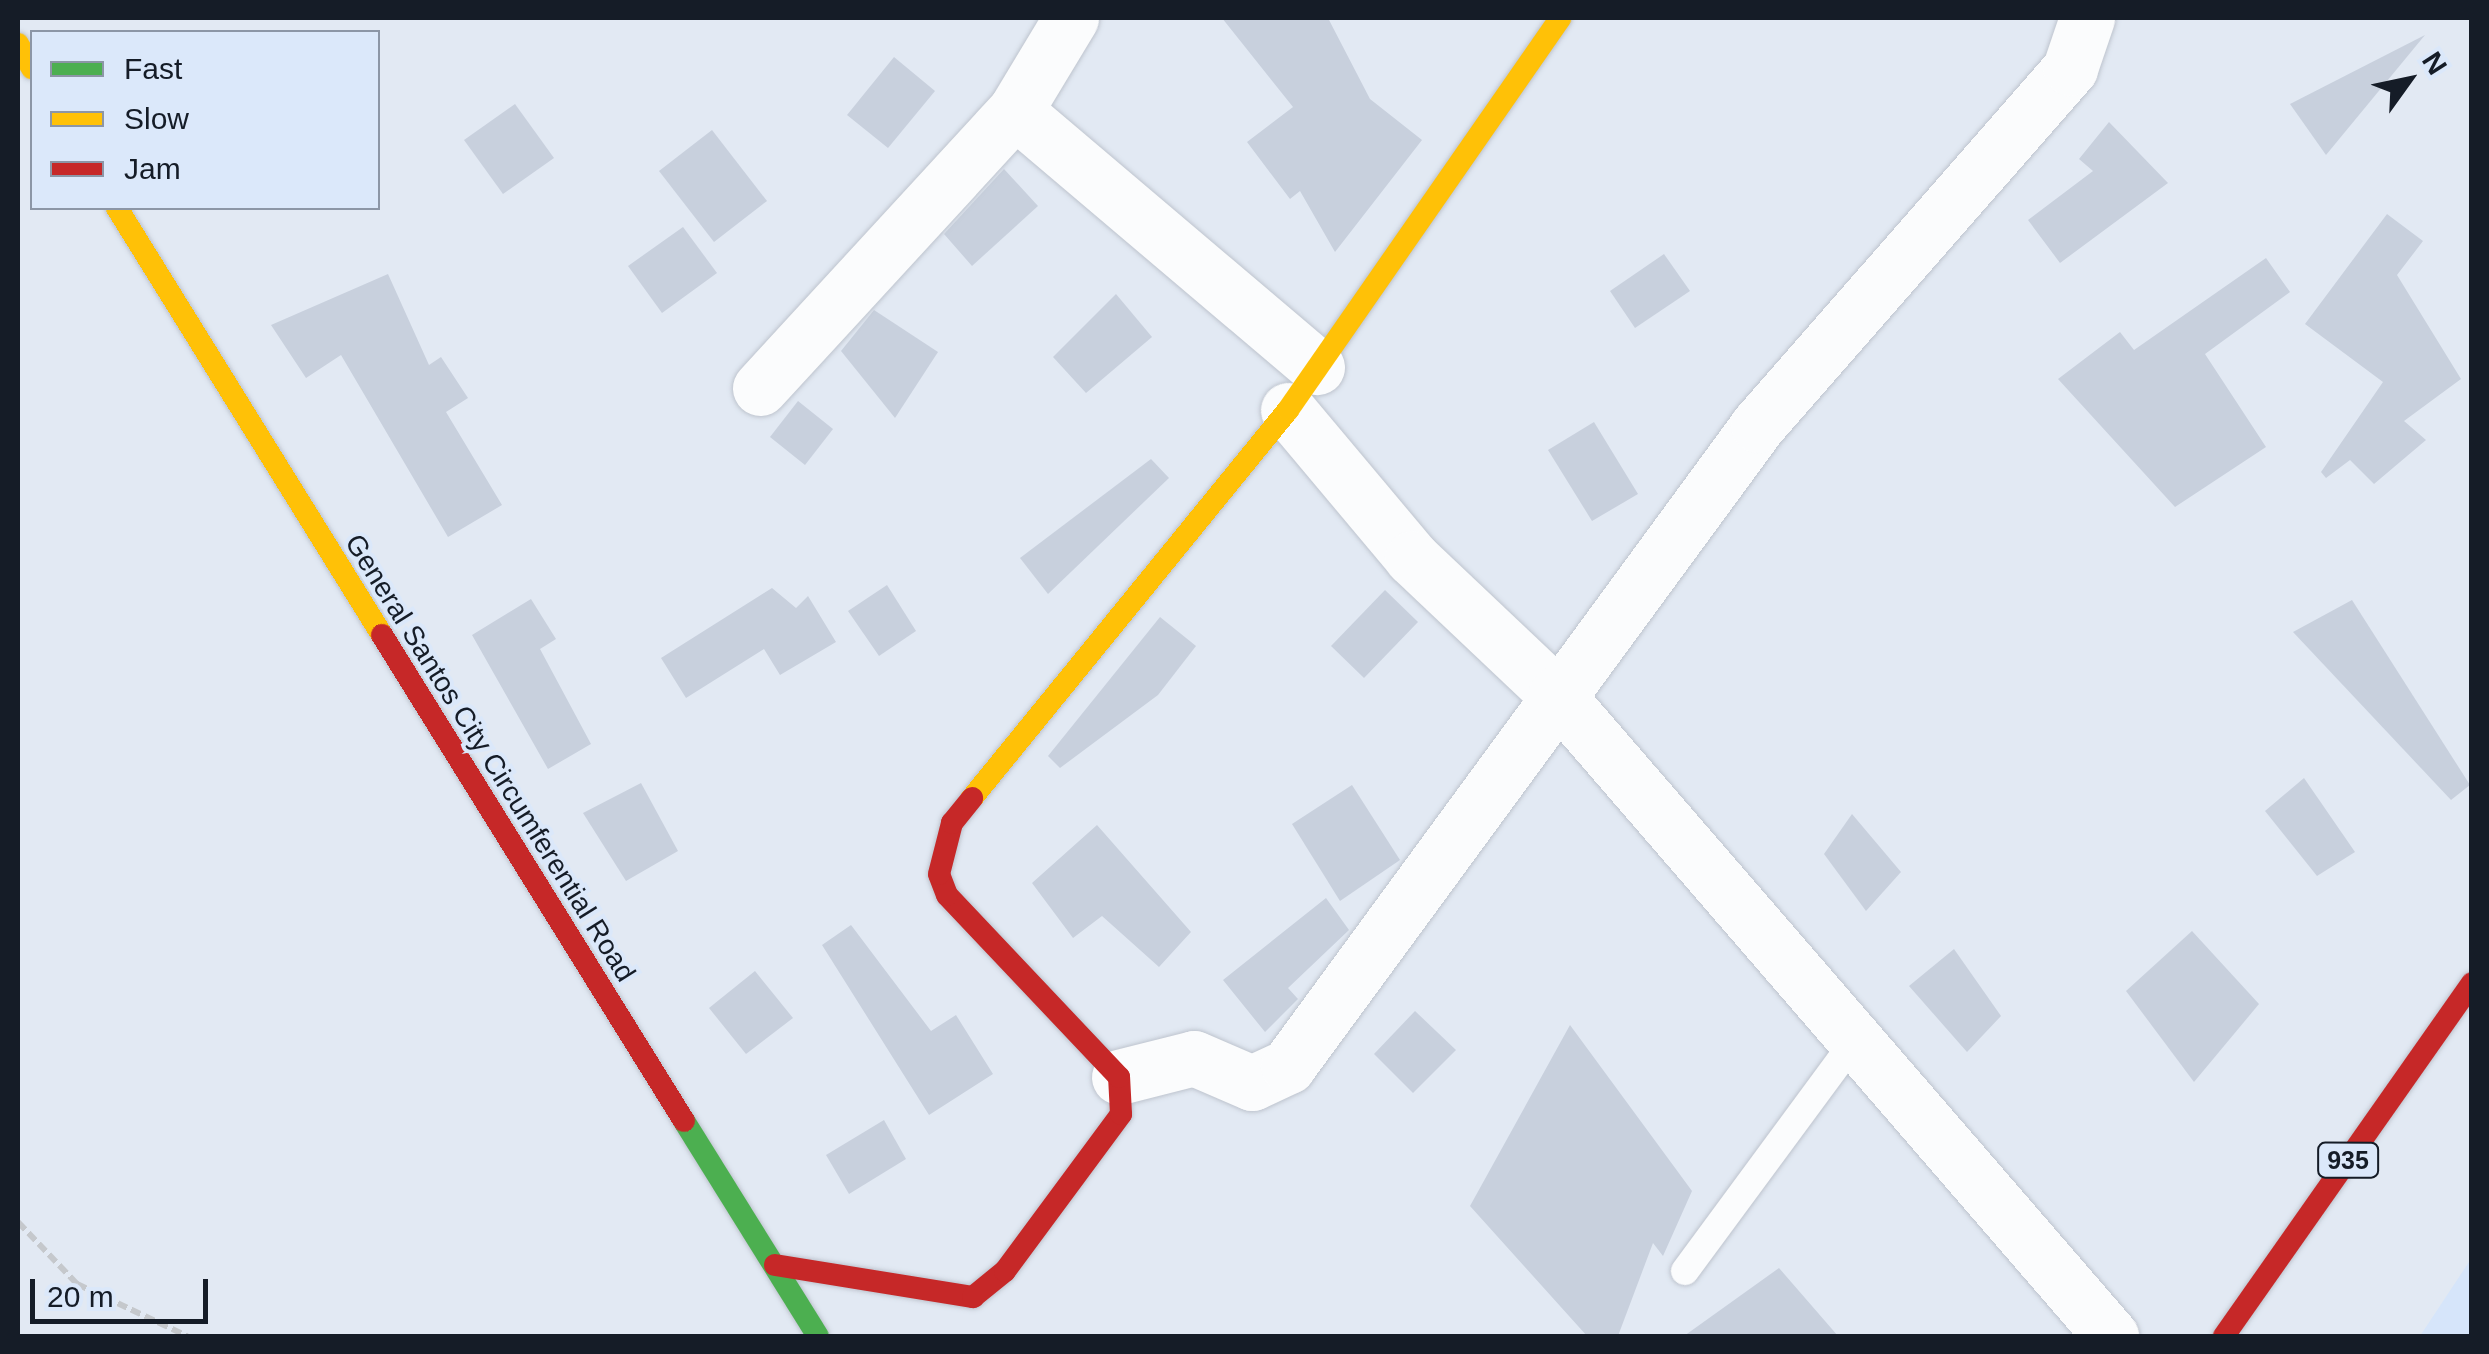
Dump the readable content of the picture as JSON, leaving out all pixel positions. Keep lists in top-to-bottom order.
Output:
{
  "streets": {
    "main road": ["General Santos City Circumferential Road", "935"]
  },
  "legend": ["Fast", "Slow", "Jam"],
  "scale_bar": "20 m",
  "north": "top right"
}
